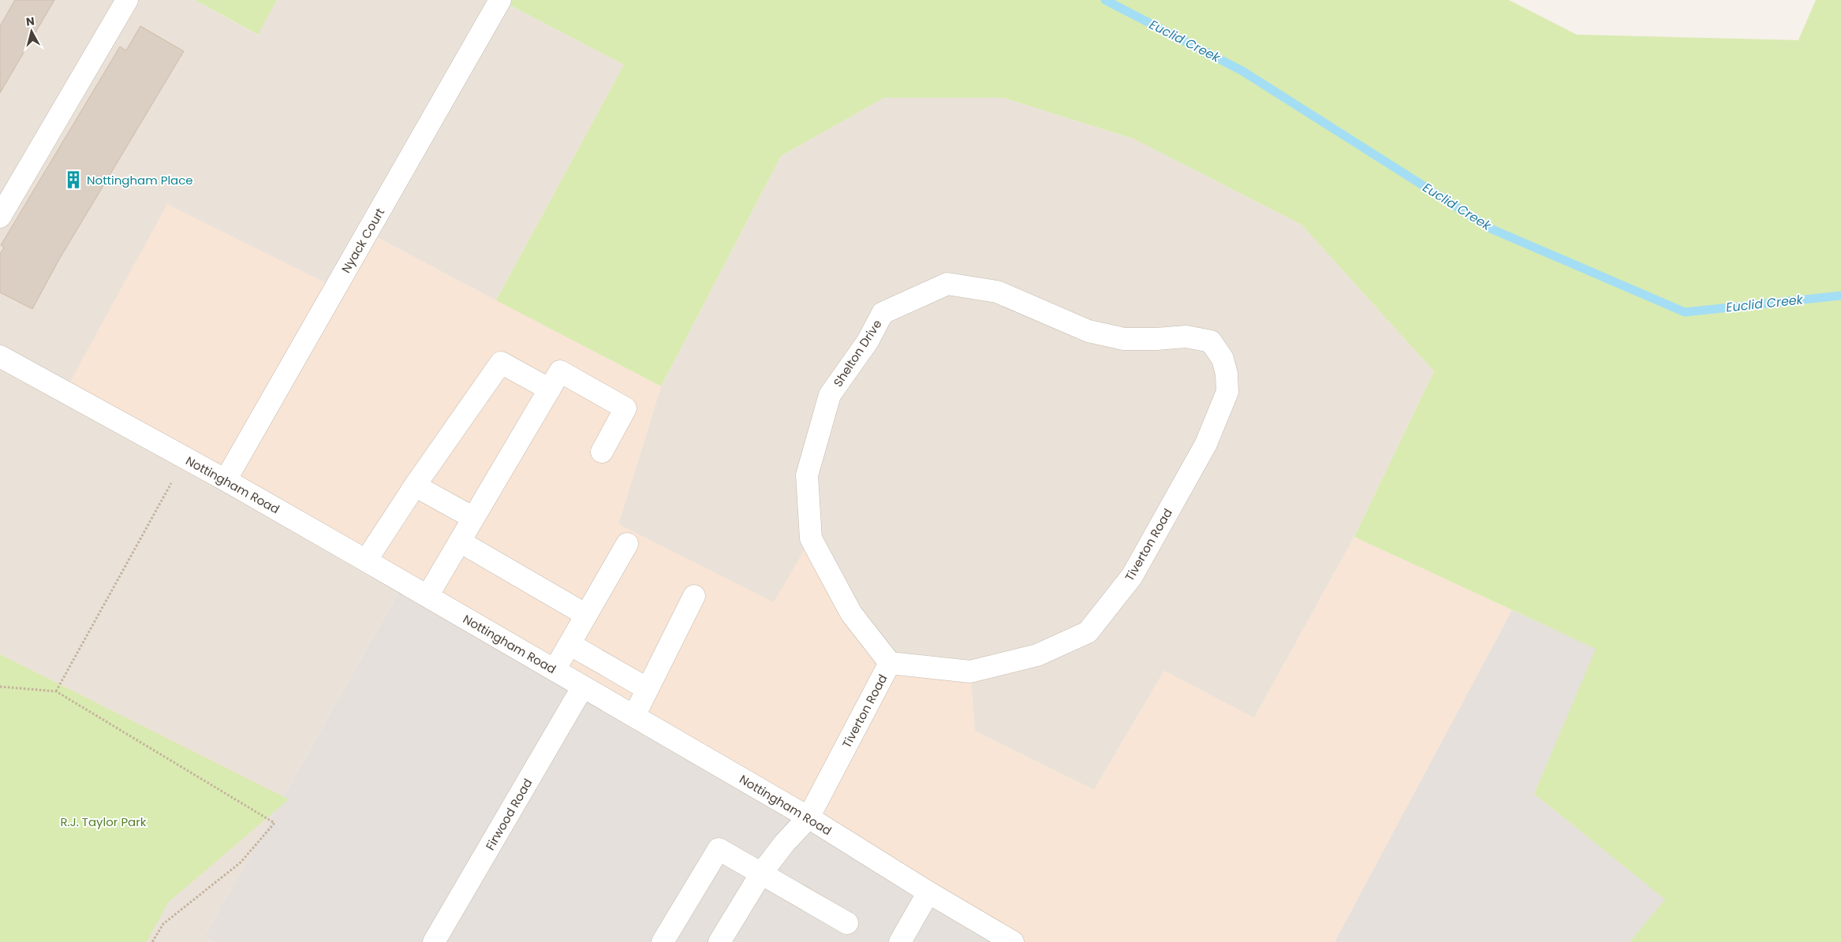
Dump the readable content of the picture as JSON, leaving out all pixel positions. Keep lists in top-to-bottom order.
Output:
{
  "streets": {
    "street": [
      "Nyack Court",
      "Shelton Drive",
      "Nottingham Road",
      "Tiverton Road",
      "Firwood Road"
    ]
  },
  "crossings": [
    ["Nyack Court", "Nottingham Road"],
    ["Shelton Drive", "Tiverton Road"],
    ["Nottingham Road", "Tiverton Road"],
    ["Nottingham Road", "Firwood Road"]
  ],
  "water": ["Euclid Creek"],
  "parks": ["R.J. Taylor Park"],
  "places": {
    "building": ["Nottingham Place"]
  },
  "north": "top"
}
